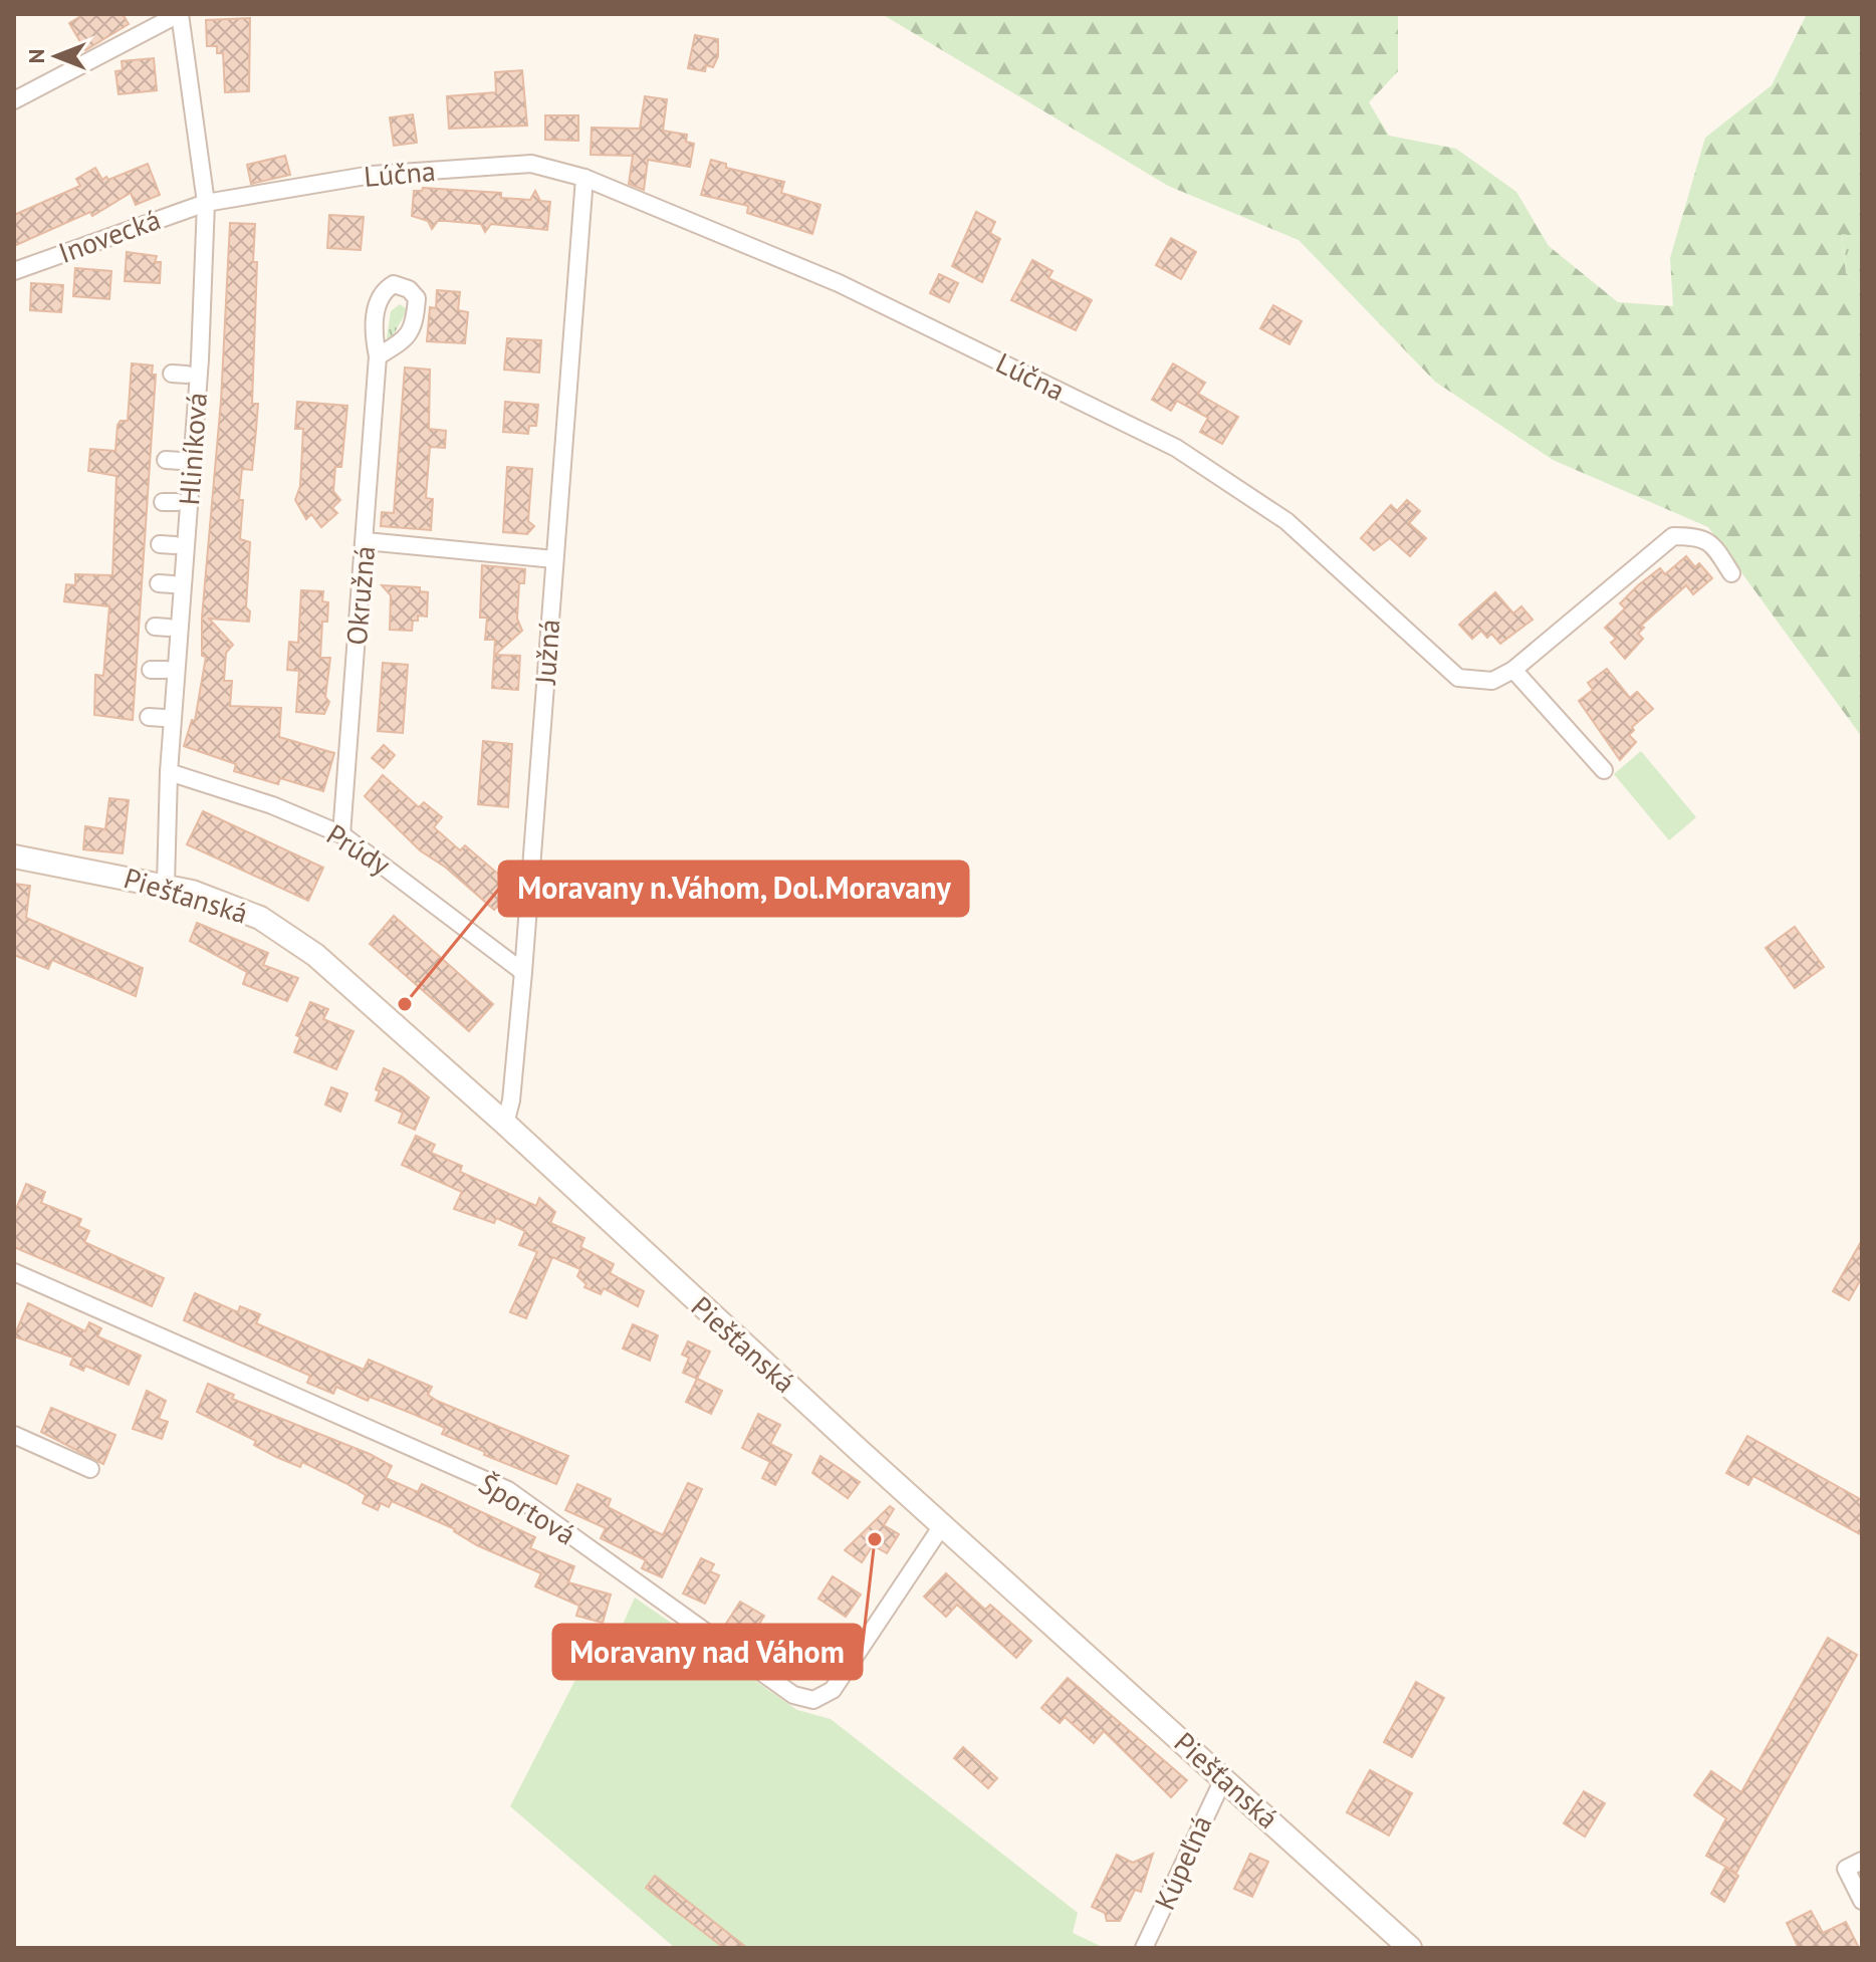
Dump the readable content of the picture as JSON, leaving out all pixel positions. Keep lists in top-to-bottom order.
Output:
{
  "streets": {
    "main road": ["Piešťanská"],
    "street": [
      "Lúčna",
      "Inovecká",
      "Hliníková",
      "Okružná",
      "Južná",
      "Prúdy",
      "Športová",
      "Kúpeľná"
    ]
  },
  "crossings": [
    ["Lúčna", "Inovecká"],
    ["Lúčna", "Hliníková"],
    ["Lúčna", "Južná"],
    ["Inovecká", "Hliníková"],
    ["Hliníková", "Prúdy"],
    ["Hliníková", "Piešťanská"],
    ["Okružná", "Prúdy"],
    ["Južná", "Prúdy"],
    ["Južná", "Piešťanská"],
    ["Piešťanská", "Športová"],
    ["Piešťanská", "Kúpeľná"]
  ],
  "places": ["Moravany n.Váhom, Dol.Moravany", "Moravany nad Váhom"],
  "north": "left"
}
